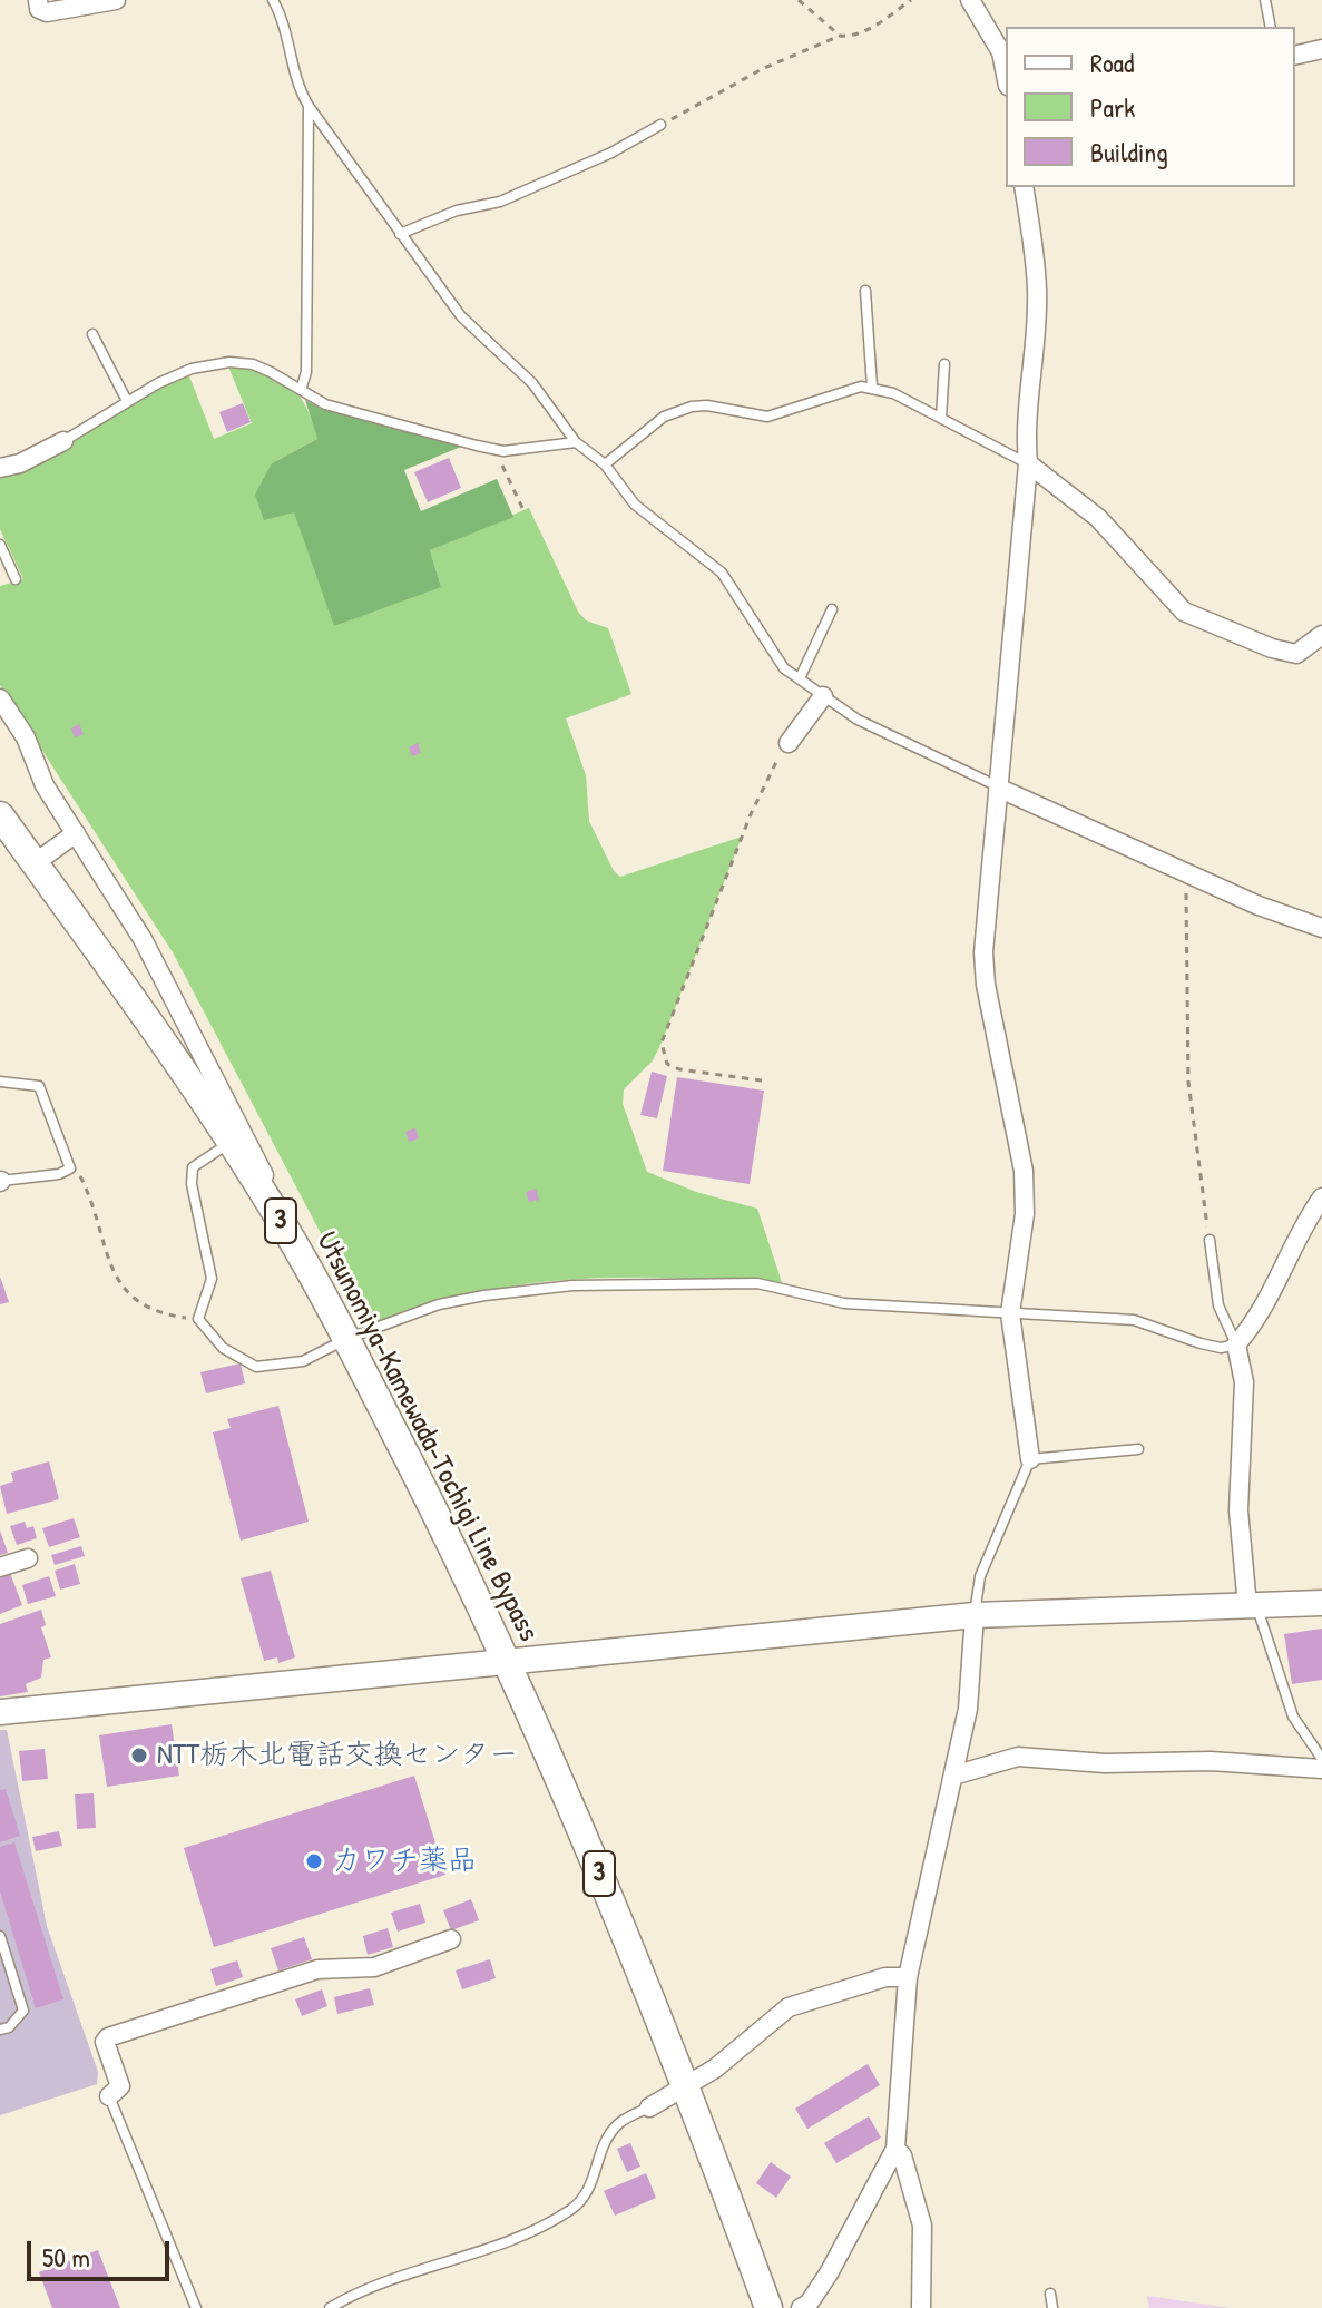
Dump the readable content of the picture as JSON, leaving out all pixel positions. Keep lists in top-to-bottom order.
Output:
{
  "streets": {
    "main road": ["3", "Utsunomiya-Kamewada-Tochigi Line Bypass"]
  },
  "places": ["NTT栃木北電話交換センター", "カワチ薬品"],
  "legend": ["Road", "Park", "Building"],
  "scale_bar": "50 m"
}
